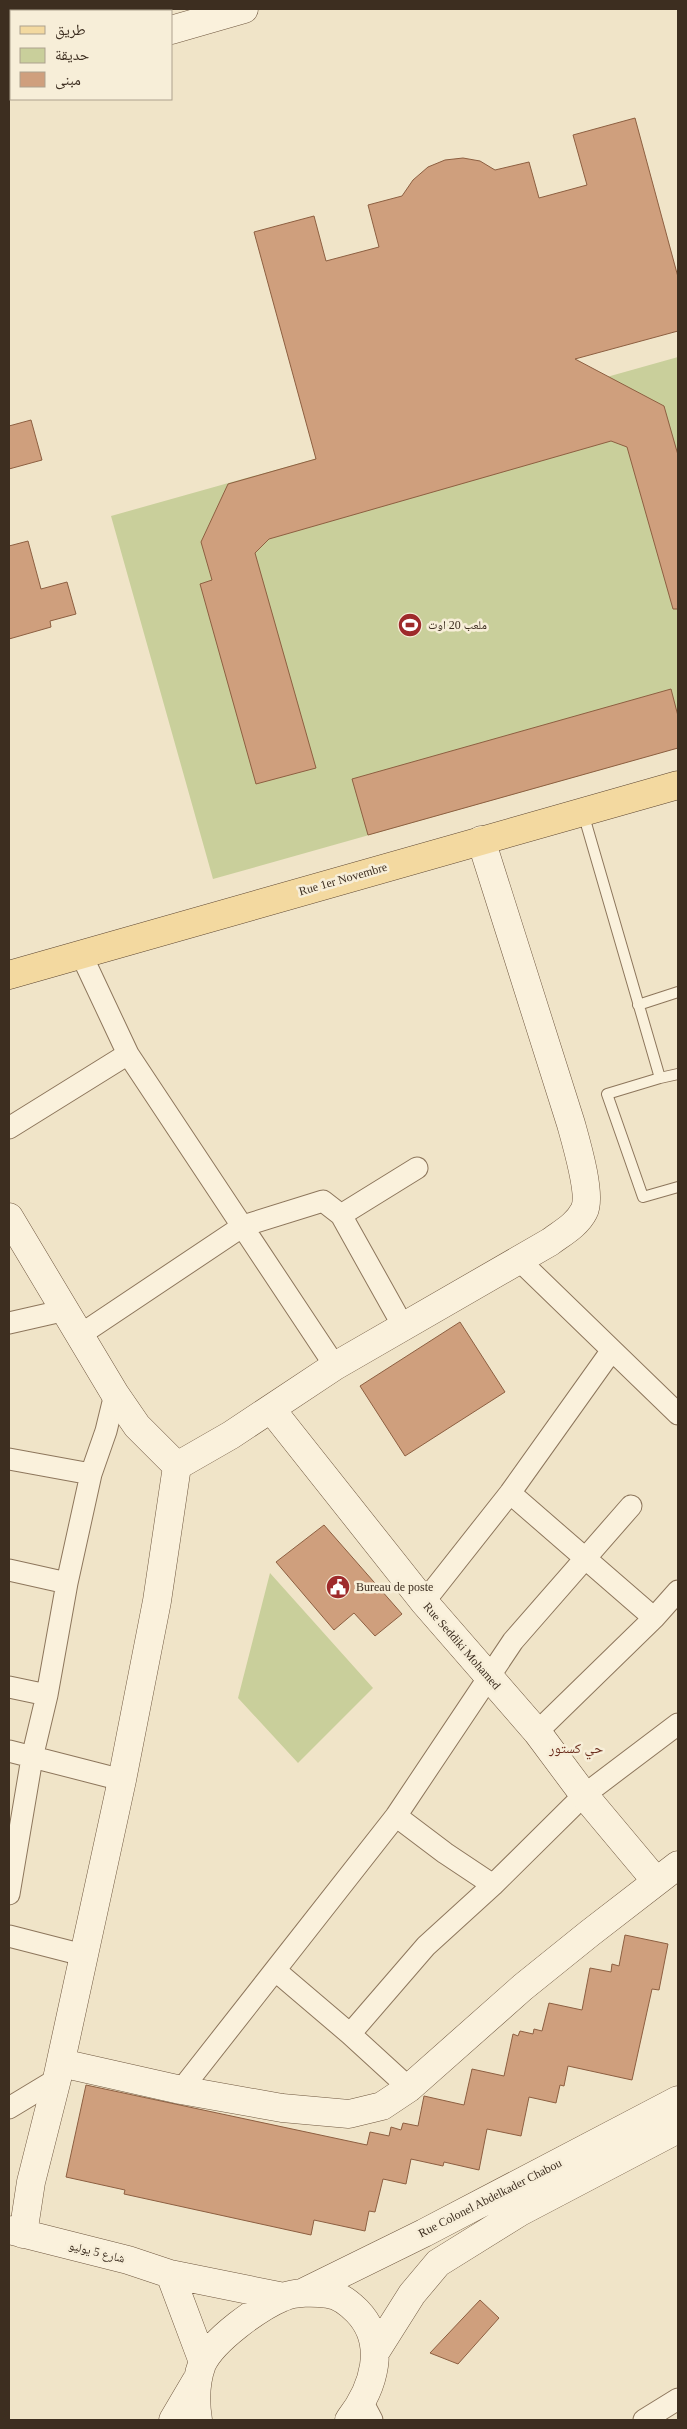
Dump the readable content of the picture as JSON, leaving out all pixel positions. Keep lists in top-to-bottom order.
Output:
{
  "streets": {
    "main road": ["Rue 1er Novembre"],
    "street": ["Rue Seddiki Mohamed", "Rue Colonel Abdelkader Chabou", "شارع 5 يوليو"]
  },
  "crossings": [
    ["Rue Colonel Abdelkader Chabou", "شارع 5 يوليو"]
  ],
  "districts": ["حي كستور"],
  "places": {
    "sports": ["ملعب 20 اوت"],
    "public building": ["Bureau de poste"]
  },
  "legend": ["طريق", "حديقة", "مبنى"]
}
